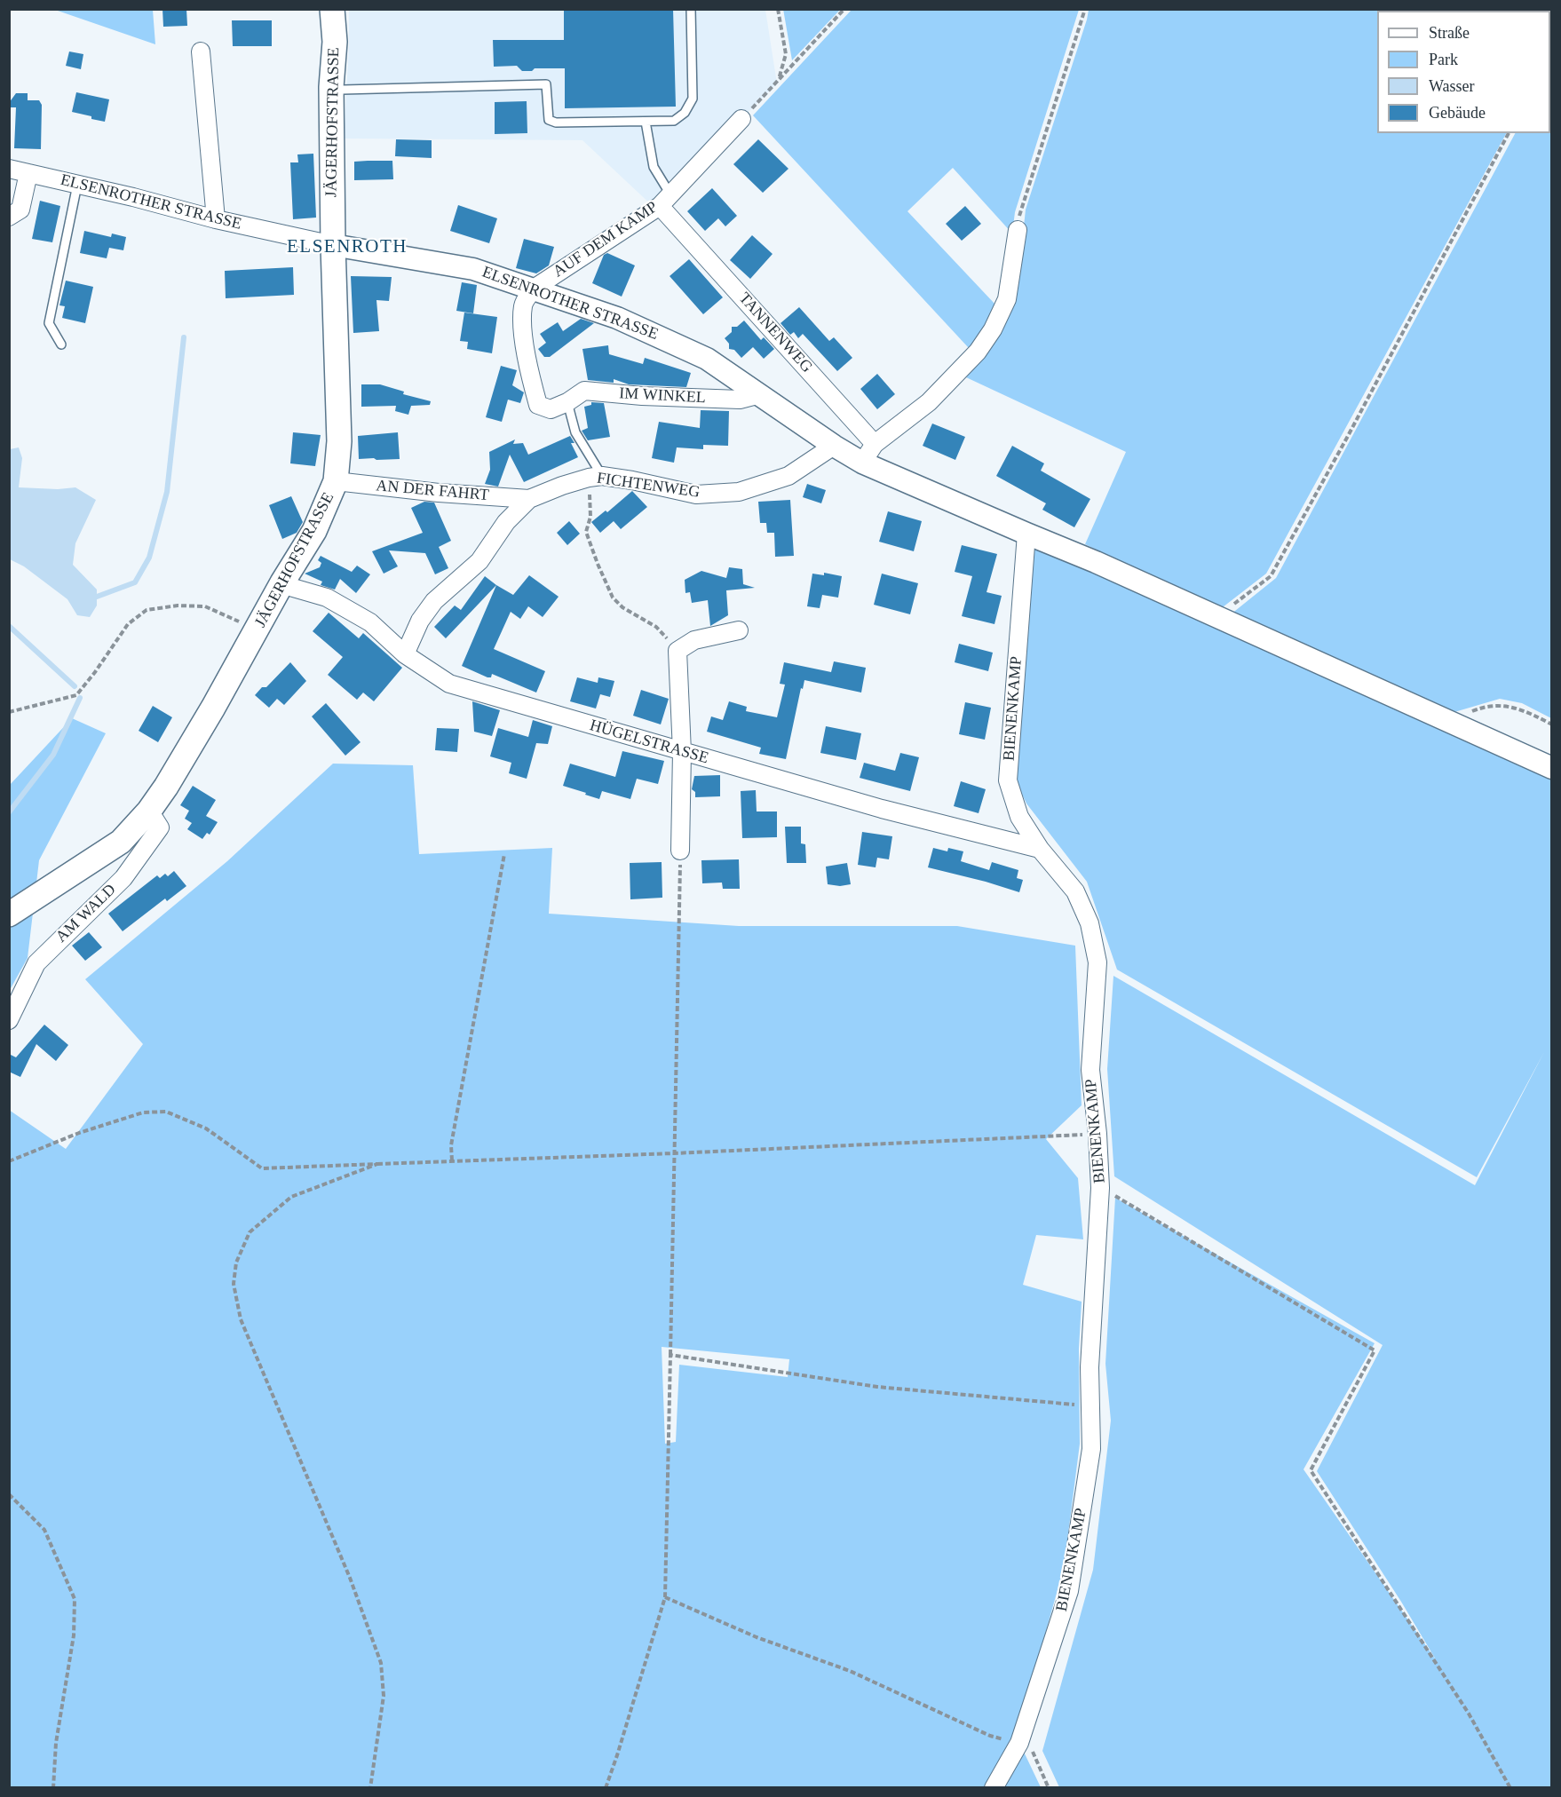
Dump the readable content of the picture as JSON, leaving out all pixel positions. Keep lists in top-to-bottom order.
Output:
{
  "streets": {
    "main road": ["JÄGERHOFSTRASSE"],
    "street": [
      "ELSENROTHER STRASSE",
      "AUF DEM KAMP",
      "TANNENWEG",
      "IM WINKEL",
      "FICHTENWEG",
      "AN DER FAHRT",
      "BIENENKAMP",
      "HÜGELSTRASSE",
      "AM WALD"
    ]
  },
  "crossings": [
    ["JÄGERHOFSTRASSE", "ELSENROTHER STRASSE"],
    ["JÄGERHOFSTRASSE", "AN DER FAHRT"],
    ["JÄGERHOFSTRASSE", "HÜGELSTRASSE"],
    ["JÄGERHOFSTRASSE", "AM WALD"],
    ["ELSENROTHER STRASSE", "AUF DEM KAMP"],
    ["ELSENROTHER STRASSE", "IM WINKEL"],
    ["ELSENROTHER STRASSE", "FICHTENWEG"],
    ["ELSENROTHER STRASSE", "BIENENKAMP"],
    ["AUF DEM KAMP", "TANNENWEG"],
    ["AUF DEM KAMP", "IM WINKEL"],
    ["FICHTENWEG", "AN DER FAHRT"],
    ["FICHTENWEG", "HÜGELSTRASSE"],
    ["BIENENKAMP", "HÜGELSTRASSE"]
  ],
  "districts": ["ELSENROTH"],
  "legend": [
    "Straße",
    "Park",
    "Wasser",
    "Gebäude"
  ]
}
